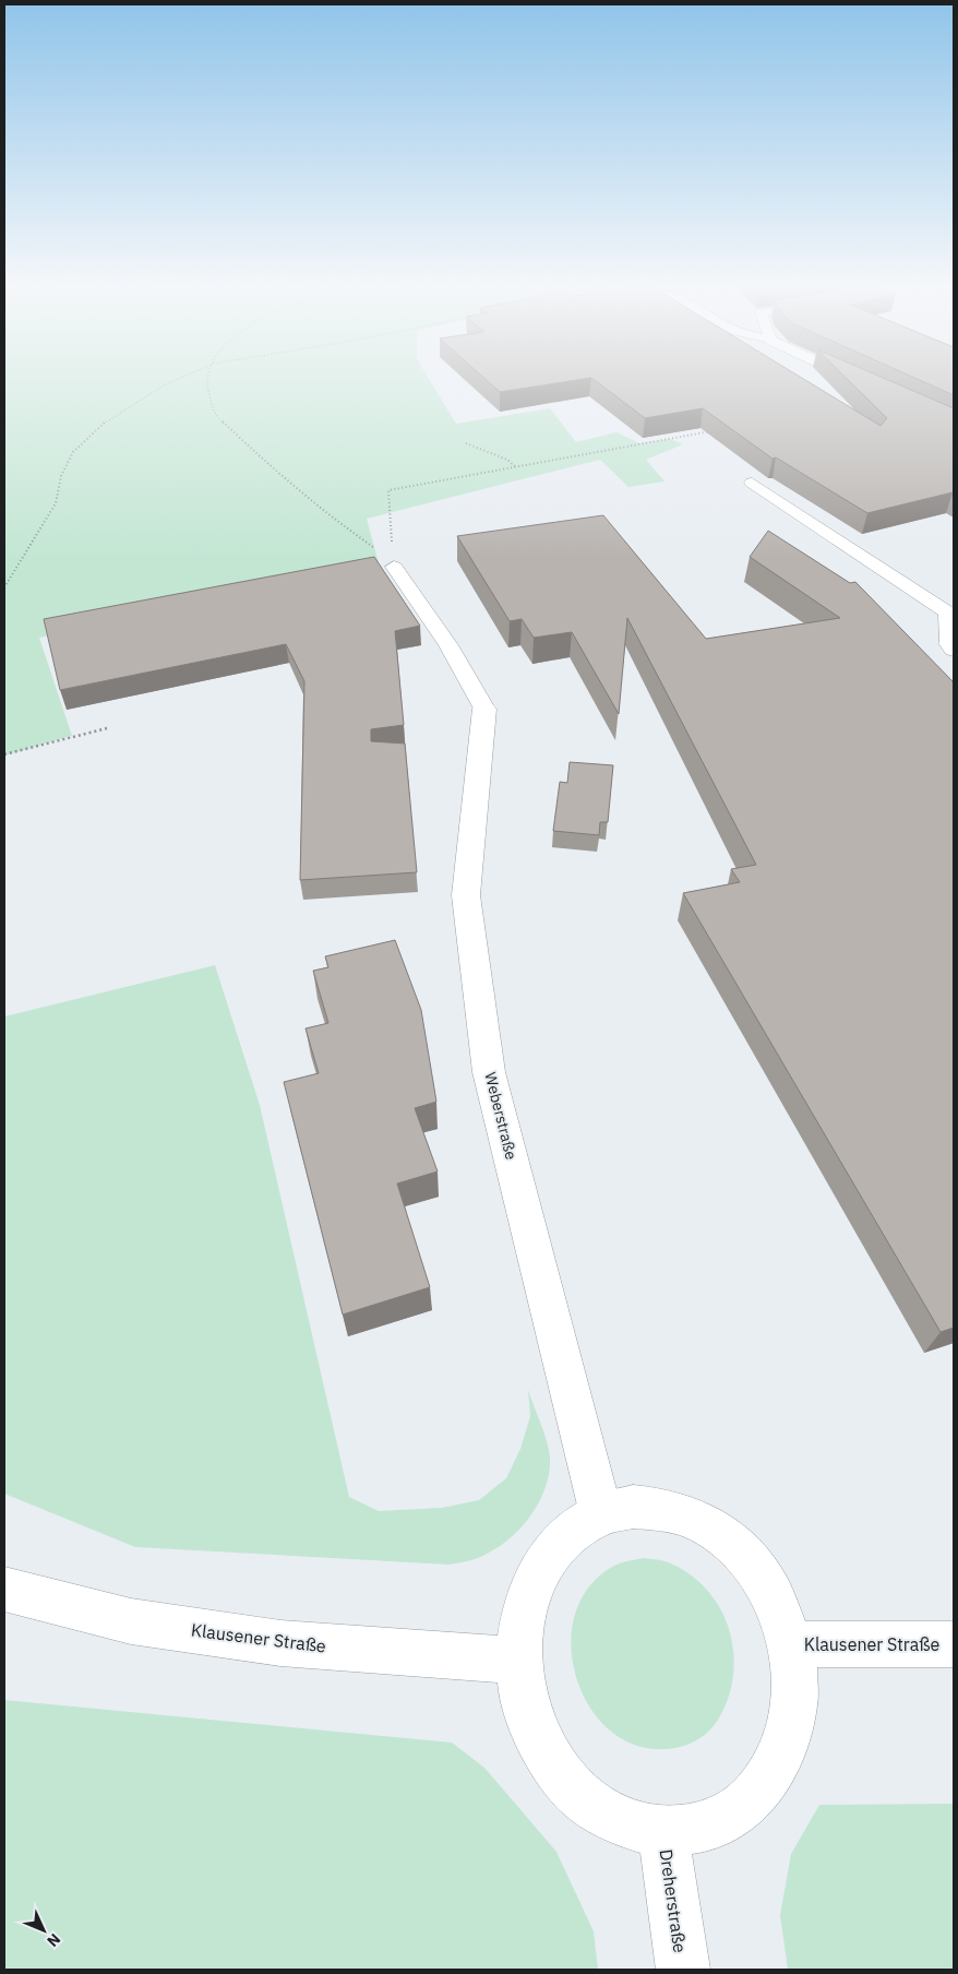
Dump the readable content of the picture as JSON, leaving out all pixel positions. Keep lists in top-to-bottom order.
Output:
{
  "streets": {
    "street": ["Weberstraße", "Klausener Straße", "Dreherstraße"]
  },
  "north": "bottom right"
}
